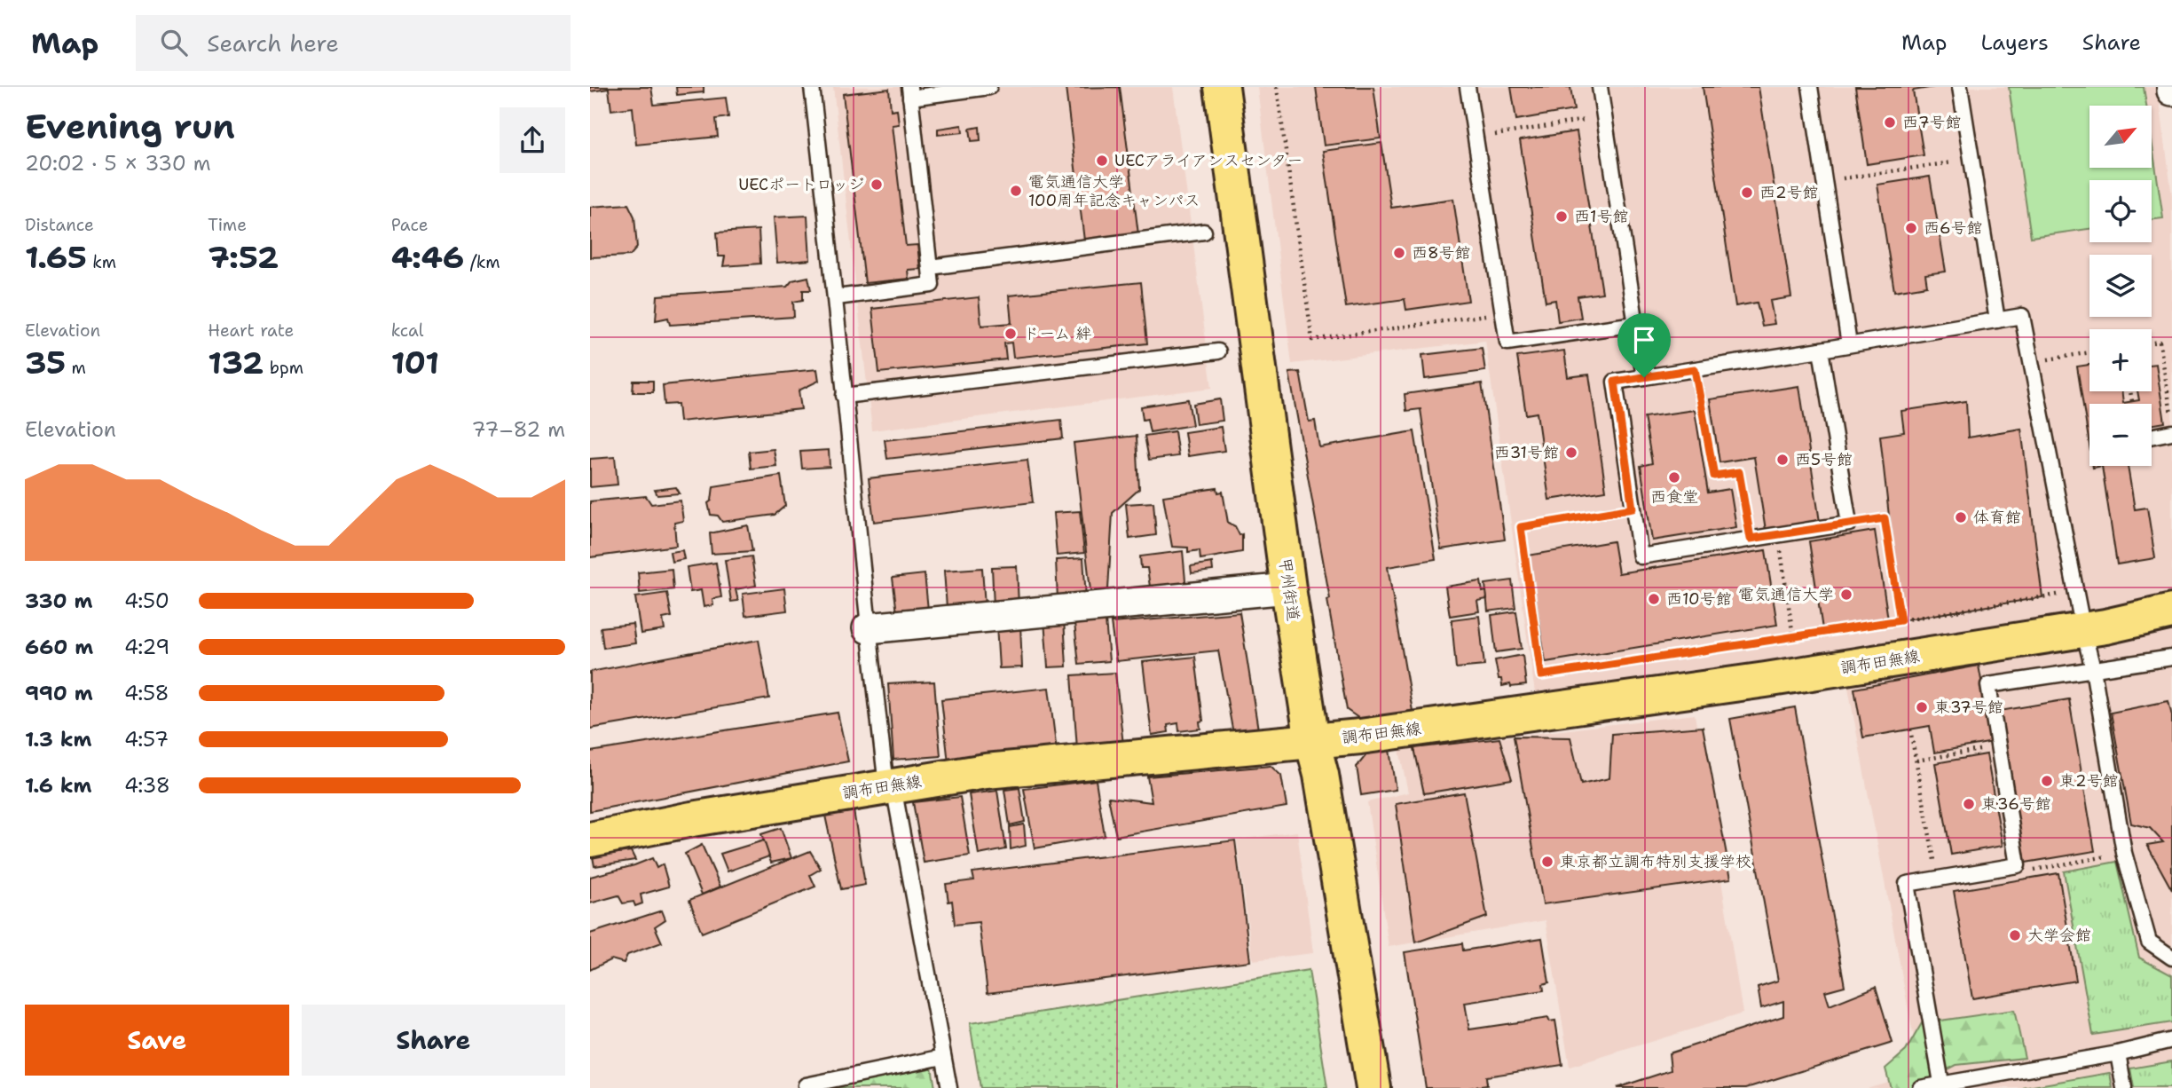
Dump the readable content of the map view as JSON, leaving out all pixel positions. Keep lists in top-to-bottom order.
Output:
{
  "streets": {
    "main road": ["甲州街道", "調布田無線"]
  },
  "crossings": [
    ["甲州街道", "調布田無線"]
  ],
  "places": [
    "西7号館",
    "UECアライアンスセンター",
    "UECポートロッジ",
    "電気通信大学 100周年記念キャンパス",
    "西2号館",
    "西1号館",
    "西6号館",
    "西8号館",
    "ドーム 絆",
    "西31号館",
    "西5号館",
    "西食堂",
    "体育館",
    "電気通信大学",
    "西10号館",
    "東37号館",
    "東2号館",
    "東36号館",
    "東京都立調布特別支援学校",
    "大学会館"
  ],
  "north": "top right",
  "page": {
    "header": "Map",
    "search": "Search here",
    "nav": ["Map", "Layers", "Share"],
    "heading": ["Evening run", "20:02 · 5 × 330 m"],
    "map_buttons": ["+", "−"],
    "stats": [
      ["Distance", "1.65 km"],
      ["Time", "7:52"],
      ["Pace", "4:46 /km"],
      ["Elevation", "35 m"],
      ["Heart rate", "132 bpm"],
      ["kcal", "101"]
    ],
    "chart": ["Elevation", "77–82 m"],
    "list": [
      {
        "name": "330 m",
        "note": "4:50"
      },
      {
        "name": "660 m",
        "note": "4:29"
      },
      {
        "name": "990 m",
        "note": "4:58"
      },
      {
        "name": "1.3 km",
        "note": "4:57"
      },
      {
        "name": "1.6 km",
        "note": "4:38"
      }
    ],
    "buttons": ["Save", "Share"]
  }
}
